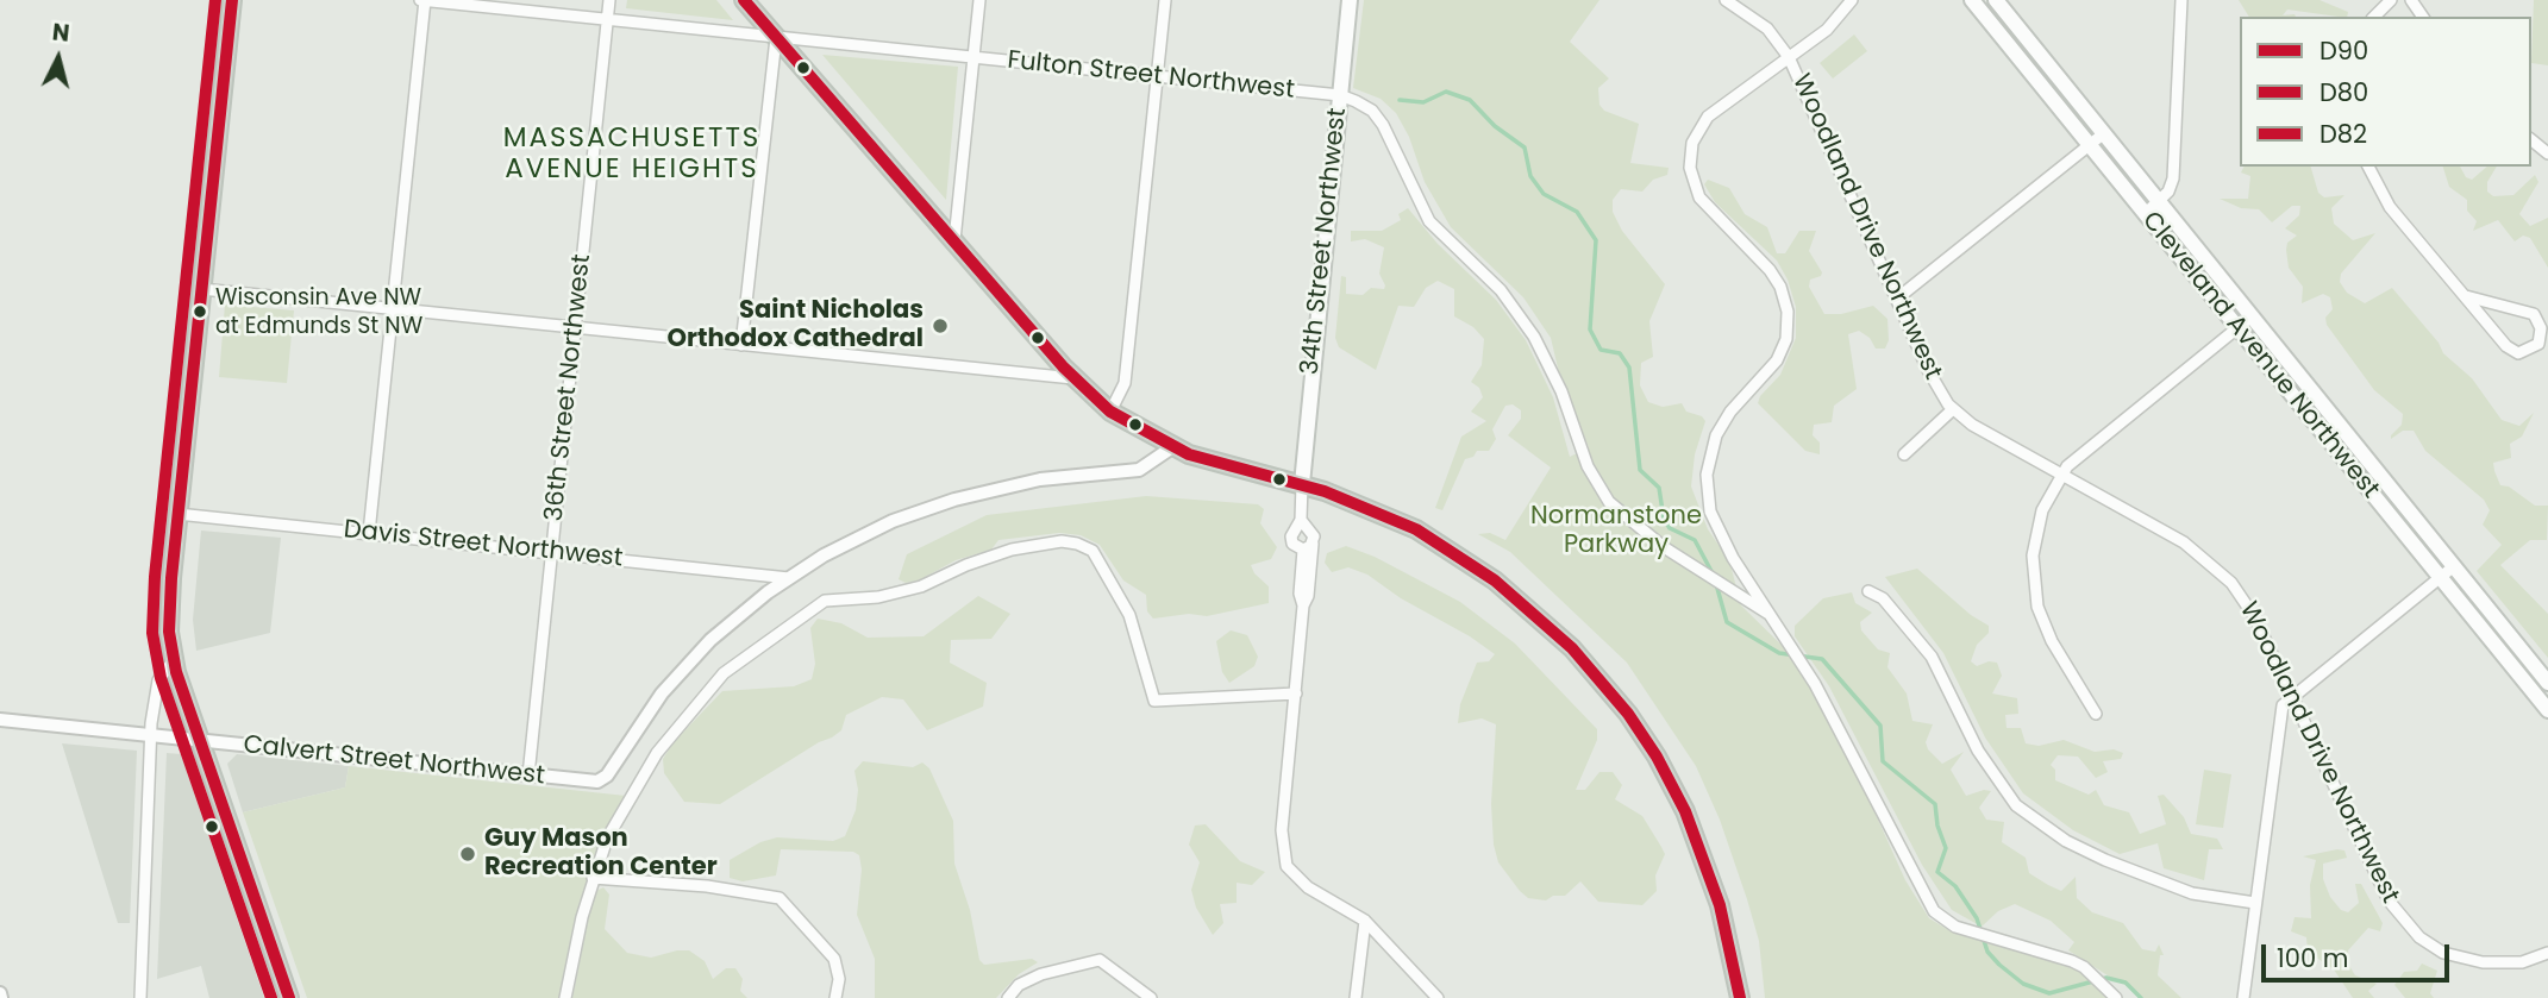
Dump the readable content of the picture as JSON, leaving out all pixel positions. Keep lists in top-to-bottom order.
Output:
{
  "streets": {
    "main road": ["34th Street Northwest", "Cleveland Avenue Northwest"],
    "street": [
      "Fulton Street Northwest",
      "Woodland Drive Northwest",
      "36th Street Northwest",
      "Davis Street Northwest",
      "Calvert Street Northwest"
    ]
  },
  "crossings": [
    ["Fulton Street Northwest", "34th Street Northwest"],
    ["Fulton Street Northwest", "36th Street Northwest"],
    ["36th Street Northwest", "Davis Street Northwest"],
    ["36th Street Northwest", "Calvert Street Northwest"],
    ["Davis Street Northwest", "Calvert Street Northwest"]
  ],
  "districts": ["MASSACHUSETTS AVENUE HEIGHTS"],
  "parks": ["Normanstone Parkway"],
  "places": ["Wisconsin Ave NW at Edmunds St NW", "Saint Nicholas Orthodox Cathedral", "Guy Mason Recreation Center"],
  "lines": ["transit line D90", "transit line D80", "transit line D82"],
  "legend": ["D90", "D80", "D82"],
  "scale_bar": "100 m",
  "north": "top"
}
